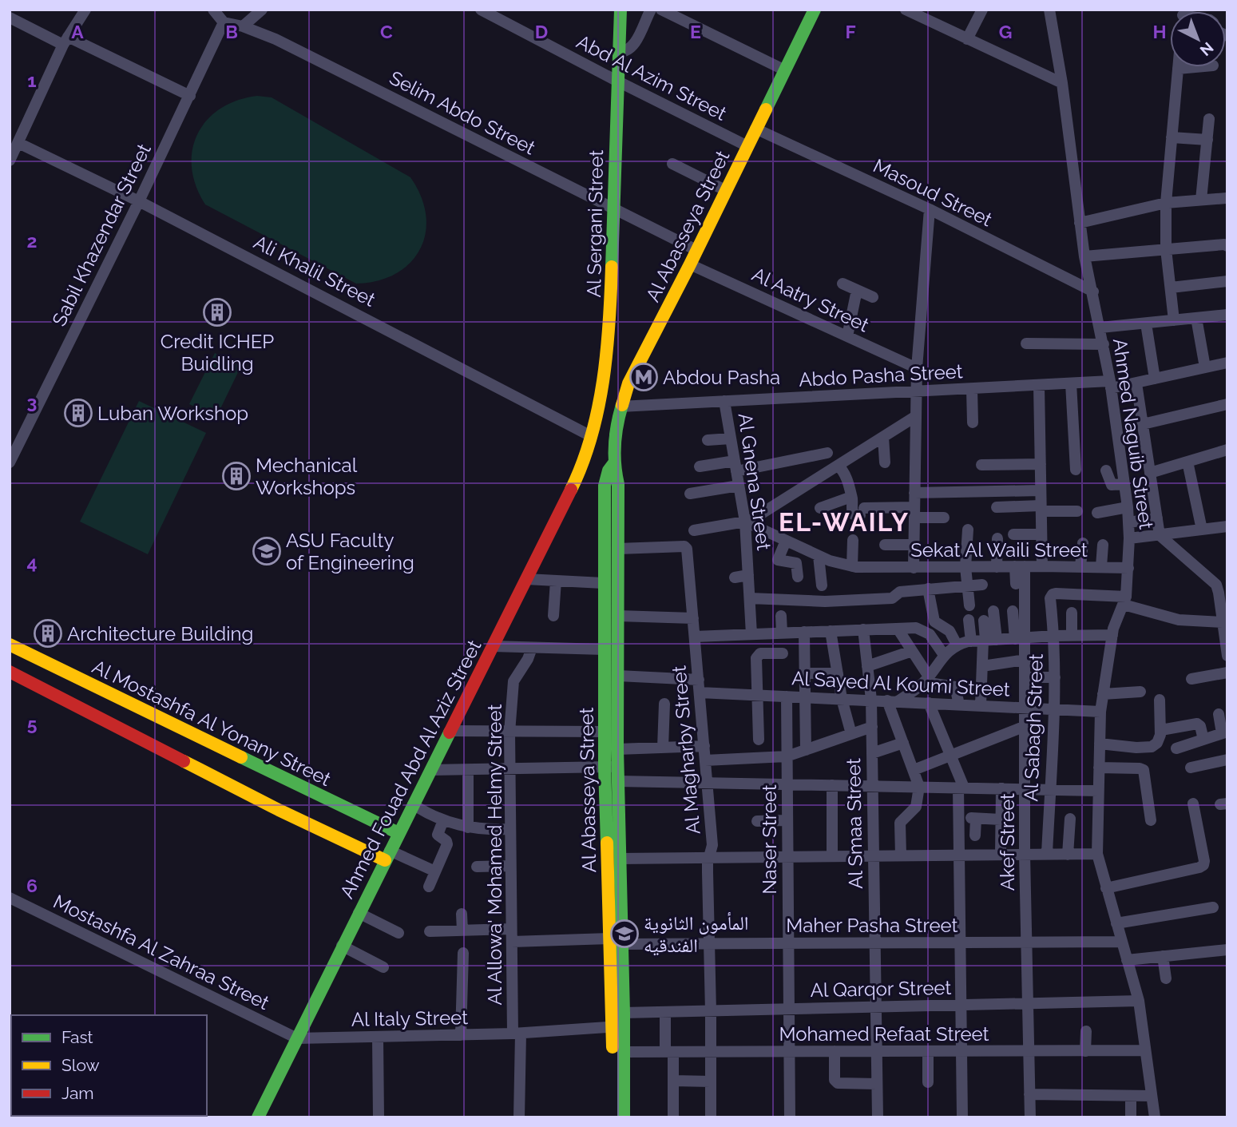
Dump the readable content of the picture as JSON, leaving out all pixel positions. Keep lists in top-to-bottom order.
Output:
{
  "streets": {
    "main road": [
      "Al Sergani Street",
      "Al Abasseya Street",
      "Al Mostashfa Al Yonany Street",
      "Ahmed Fouad Abd Al Aziz Street"
    ],
    "street": [
      "Abd Al Azim Street",
      "Selim Abdo Street",
      "Masoud Street",
      "Sabil Khazendar Street",
      "Ali Khalil Street",
      "Al Aatry Street",
      "Abdo Pasha Street",
      "Ahmed Naguib Street",
      "Al Gnena Street",
      "Sekat Al Waili Street",
      "Al Sayed Al Koumi Street",
      "Al Sabagh Street",
      "Al Magharby Street",
      "Al Smaa Street",
      "Naser Street",
      "Akef Street",
      "Al Allowa' Mohamed Helmy Street",
      "Maher Pasha Street",
      "Mostashfa Al Zahraa Street",
      "Al Qarqor Street",
      "Al Italy Street",
      "Mohamed Refaat Street"
    ]
  },
  "crossings": [
    ["Abd Al Azim Street", "Al Sergani Street"],
    ["Abd Al Azim Street", "Al Abasseya Street"],
    ["Selim Abdo Street", "Al Sergani Street"],
    ["Selim Abdo Street", "Al Abasseya Street"],
    ["Selim Abdo Street", "Sabil Khazendar Street"],
    ["Masoud Street", "Al Abasseya Street"],
    ["Masoud Street", "Ahmed Naguib Street"],
    ["Al Sergani Street", "Ali Khalil Street"],
    ["Al Sergani Street", "Ahmed Fouad Abd Al Aziz Street"],
    ["Al Abasseya Street", "Al Aatry Street"],
    ["Al Abasseya Street", "Abdo Pasha Street"],
    ["Al Abasseya Street", "Al Magharby Street"],
    ["Al Abasseya Street", "Maher Pasha Street"],
    ["Al Abasseya Street", "Al Qarqor Street"],
    ["Al Abasseya Street", "Al Italy Street"],
    ["Al Abasseya Street", "Mohamed Refaat Street"],
    ["Sabil Khazendar Street", "Ali Khalil Street"],
    ["Ali Khalil Street", "Ahmed Fouad Abd Al Aziz Street"],
    ["Abdo Pasha Street", "Ahmed Naguib Street"],
    ["Abdo Pasha Street", "Al Gnena Street"],
    ["Ahmed Naguib Street", "Sekat Al Waili Street"],
    ["Ahmed Naguib Street", "Al Sayed Al Koumi Street"],
    ["Ahmed Naguib Street", "Al Sabagh Street"],
    ["Ahmed Naguib Street", "Maher Pasha Street"],
    ["Ahmed Naguib Street", "Al Qarqor Street"],
    ["Ahmed Naguib Street", "Mohamed Refaat Street"],
    ["Al Gnena Street", "Sekat Al Waili Street"],
    ["Sekat Al Waili Street", "Akef Street"],
    ["Al Sayed Al Koumi Street", "Al Sabagh Street"],
    ["Al Sayed Al Koumi Street", "Al Magharby Street"],
    ["Al Sayed Al Koumi Street", "Al Smaa Street"],
    ["Al Sayed Al Koumi Street", "Naser Street"],
    ["Al Sayed Al Koumi Street", "Akef Street"],
    ["Al Mostashfa Al Yonany Street", "Ahmed Fouad Abd Al Aziz Street"],
    ["Al Magharby Street", "Maher Pasha Street"],
    ["Al Magharby Street", "Al Qarqor Street"],
    ["Al Magharby Street", "Mohamed Refaat Street"],
    ["Ahmed Fouad Abd Al Aziz Street", "Mostashfa Al Zahraa Street"],
    ["Ahmed Fouad Abd Al Aziz Street", "Al Italy Street"],
    ["Al Smaa Street", "Maher Pasha Street"],
    ["Al Smaa Street", "Al Qarqor Street"],
    ["Al Smaa Street", "Mohamed Refaat Street"],
    ["Naser Street", "Maher Pasha Street"],
    ["Naser Street", "Al Qarqor Street"],
    ["Naser Street", "Mohamed Refaat Street"],
    ["Akef Street", "Maher Pasha Street"],
    ["Akef Street", "Al Qarqor Street"],
    ["Akef Street", "Mohamed Refaat Street"],
    ["Al Allowa' Mohamed Helmy Street", "Al Italy Street"],
    ["Mostashfa Al Zahraa Street", "Al Italy Street"],
    ["Al Qarqor Street", "Al Italy Street"]
  ],
  "districts": ["EL-WAILY"],
  "places": {
    "building": [
      "Credit ICHEP Buidling",
      "Luban Workshop",
      "Mechanical Workshops",
      "Architecture Building"
    ],
    "metro station": ["Abdou Pasha"],
    "school or university": ["ASU Faculty of Engineering", "المأمون الثانوية الفندقيه"]
  },
  "legend": ["Fast", "Slow", "Jam"],
  "north": "bottom right",
  "grid": {
    "columns": [
      "A",
      "B",
      "C",
      "D",
      "E",
      "F",
      "G",
      "H"
    ],
    "rows": [
      "1",
      "2",
      "3",
      "4",
      "5",
      "6"
    ]
  }
}
